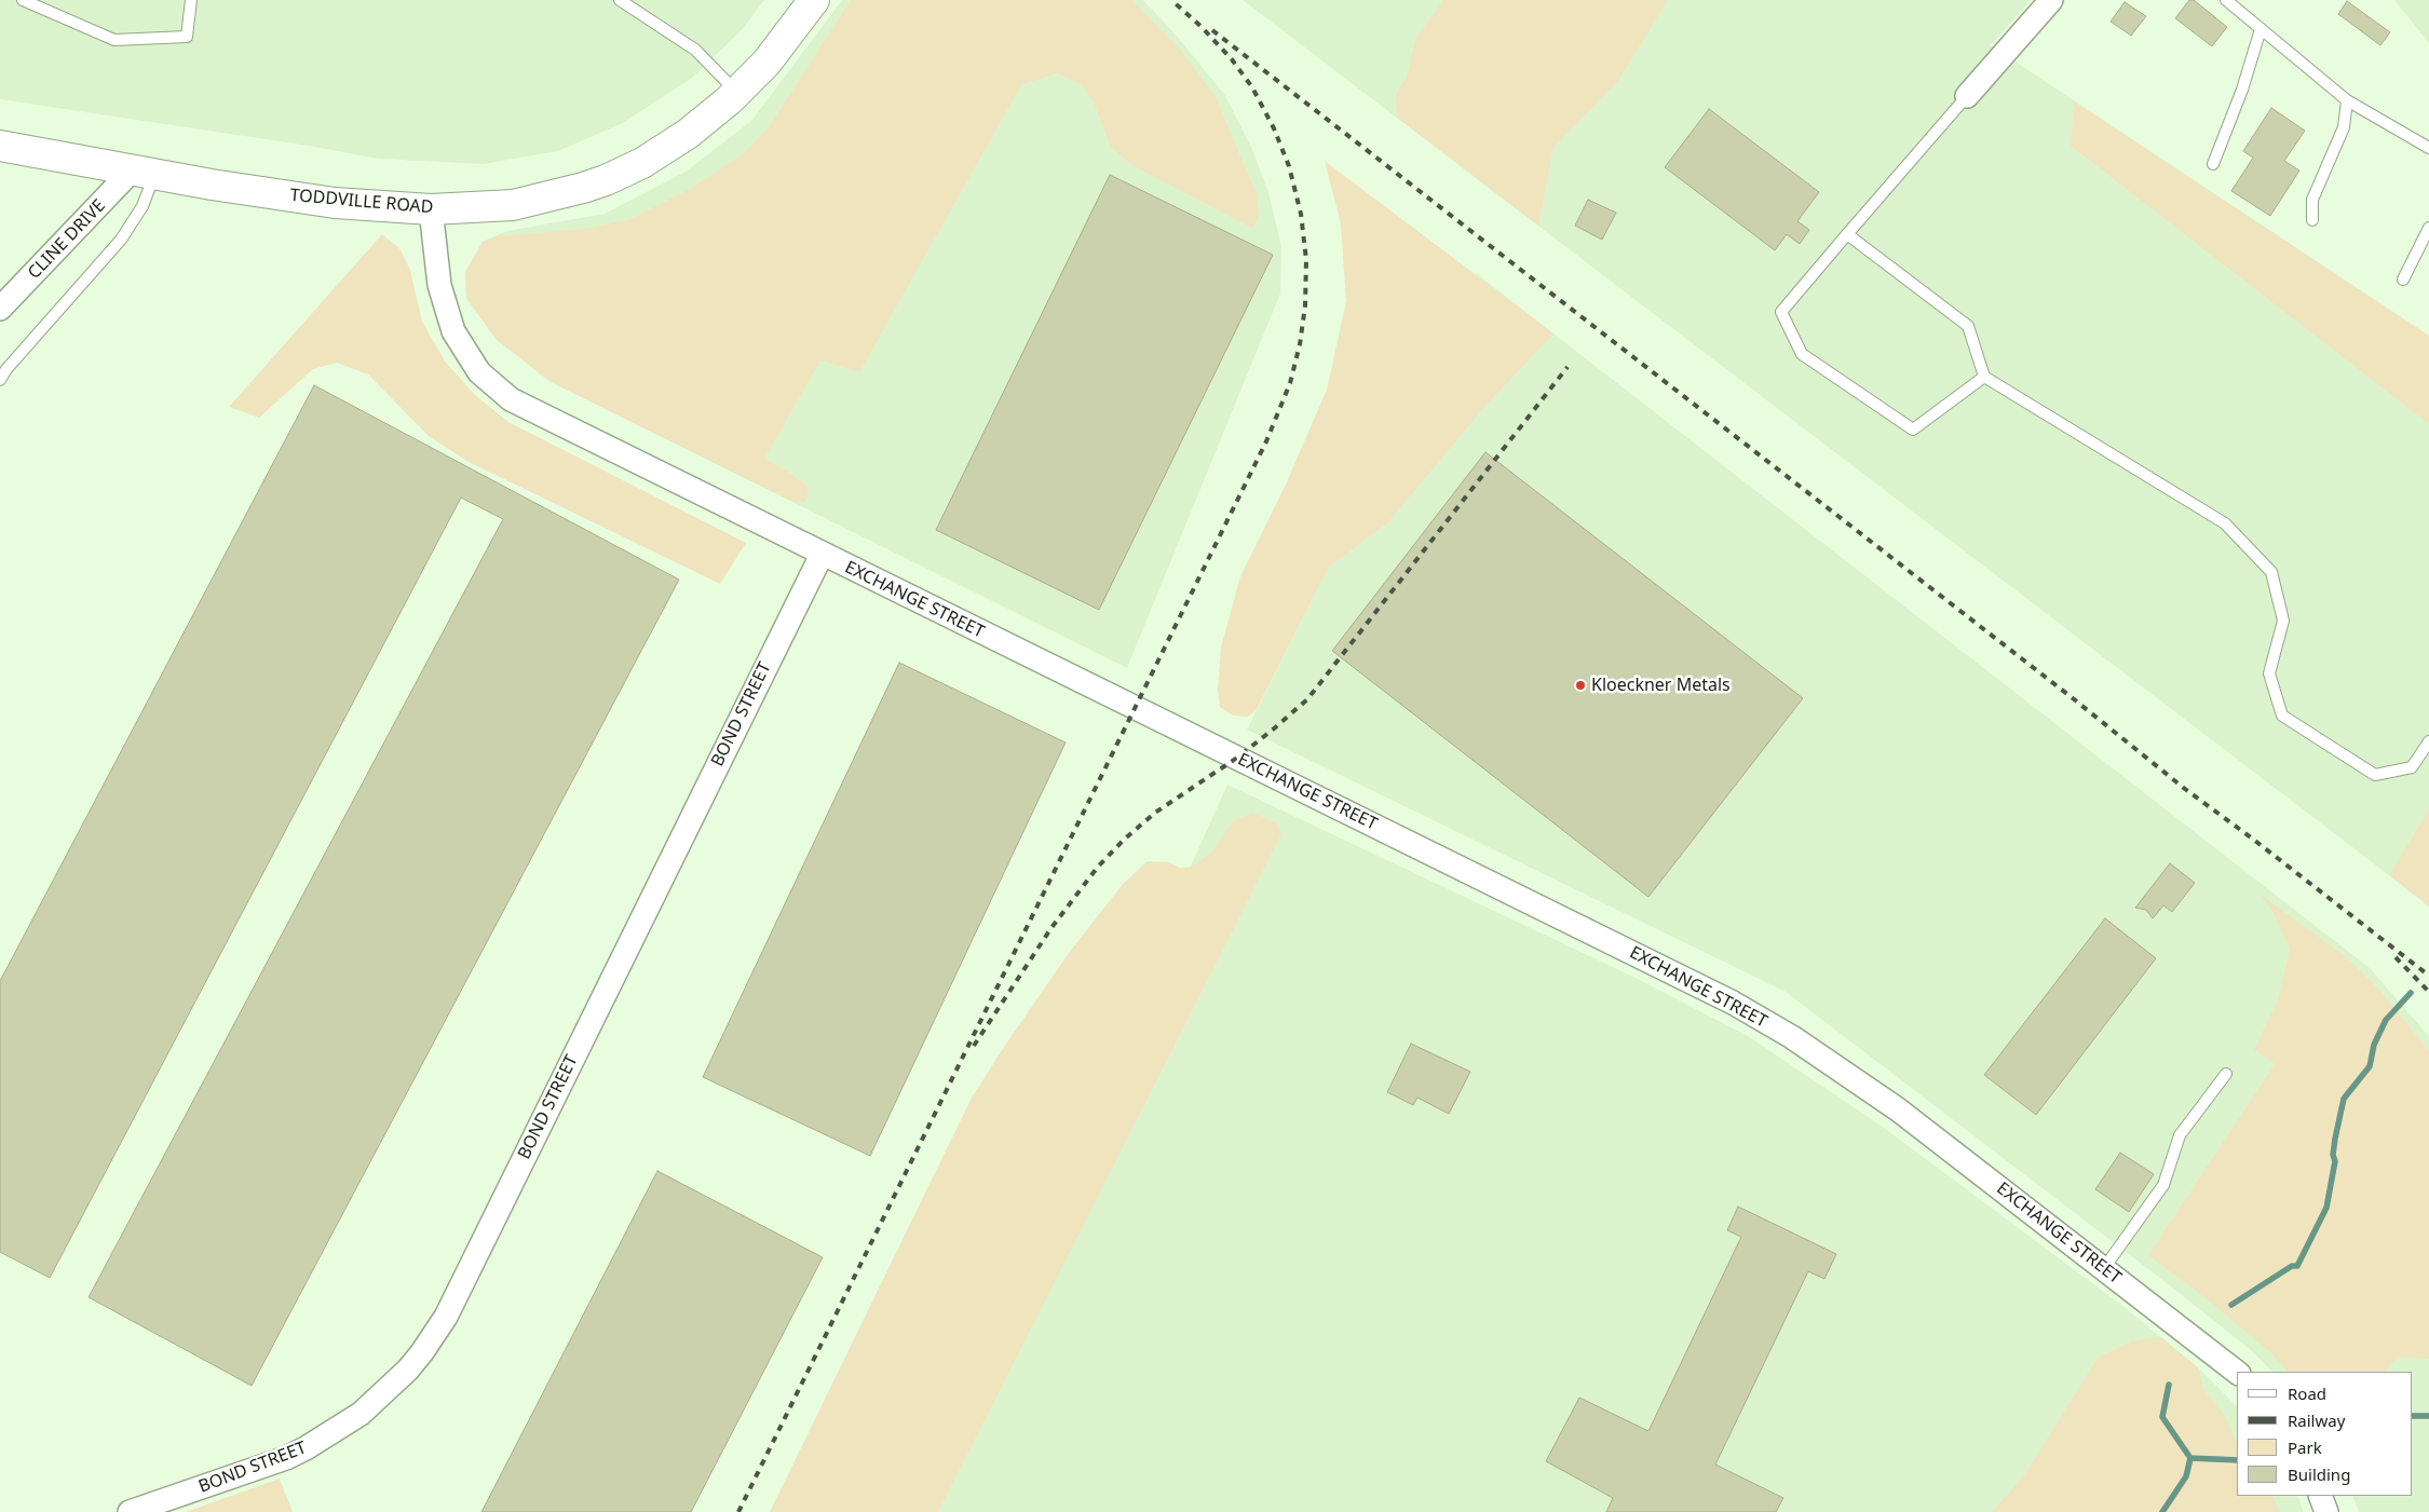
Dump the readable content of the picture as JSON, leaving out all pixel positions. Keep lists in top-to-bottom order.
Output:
{
  "streets": {
    "street": [
      "TODDVILLE ROAD",
      "CLINE DRIVE",
      "EXCHANGE STREET",
      "BOND STREET"
    ]
  },
  "crossings": [
    ["TODDVILLE ROAD", "CLINE DRIVE"],
    ["TODDVILLE ROAD", "EXCHANGE STREET"],
    ["EXCHANGE STREET", "BOND STREET"]
  ],
  "places": ["Kloeckner Metals"],
  "legend": [
    "Road",
    "Railway",
    "Park",
    "Building"
  ]
}
